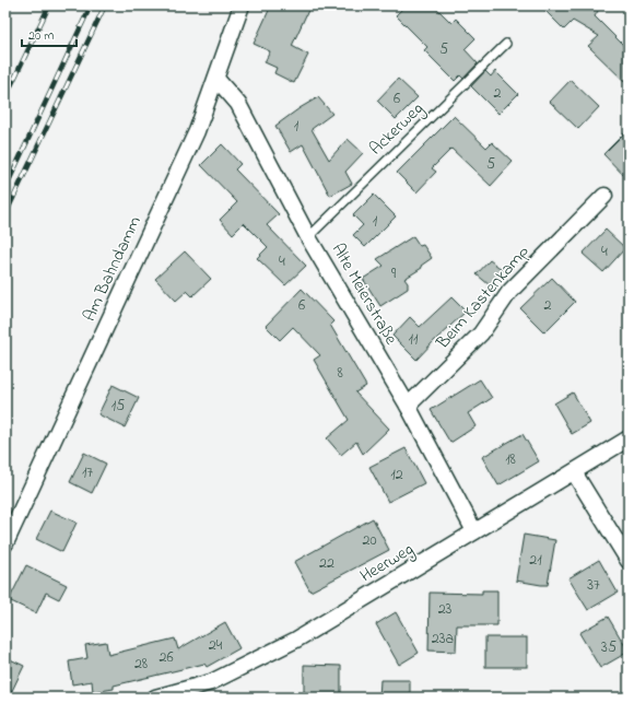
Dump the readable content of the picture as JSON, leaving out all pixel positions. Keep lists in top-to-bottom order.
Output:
{
  "streets": {
    "street": [
      "Am Bahndamm",
      "Alte Meierstraße",
      "Beim Kastenkamp",
      "Heerweg"
    ],
    "lane": ["Ackerweg"]
  },
  "crossings": [
    ["Ackerweg", "Alte Meierstraße"],
    ["Am Bahndamm", "Alte Meierstraße"],
    ["Alte Meierstraße", "Beim Kastenkamp"],
    ["Alte Meierstraße", "Heerweg"]
  ],
  "house_numbers": [
    "5",
    "2",
    "6",
    "1",
    "5",
    "1",
    "4",
    "4",
    "9",
    "6",
    "2",
    "11",
    "8",
    "15",
    "18",
    "17",
    "12",
    "20",
    "21",
    "22",
    "37",
    "23",
    "23a",
    "24",
    "35",
    "26",
    "28"
  ],
  "scale_bar": "20 m"
}
